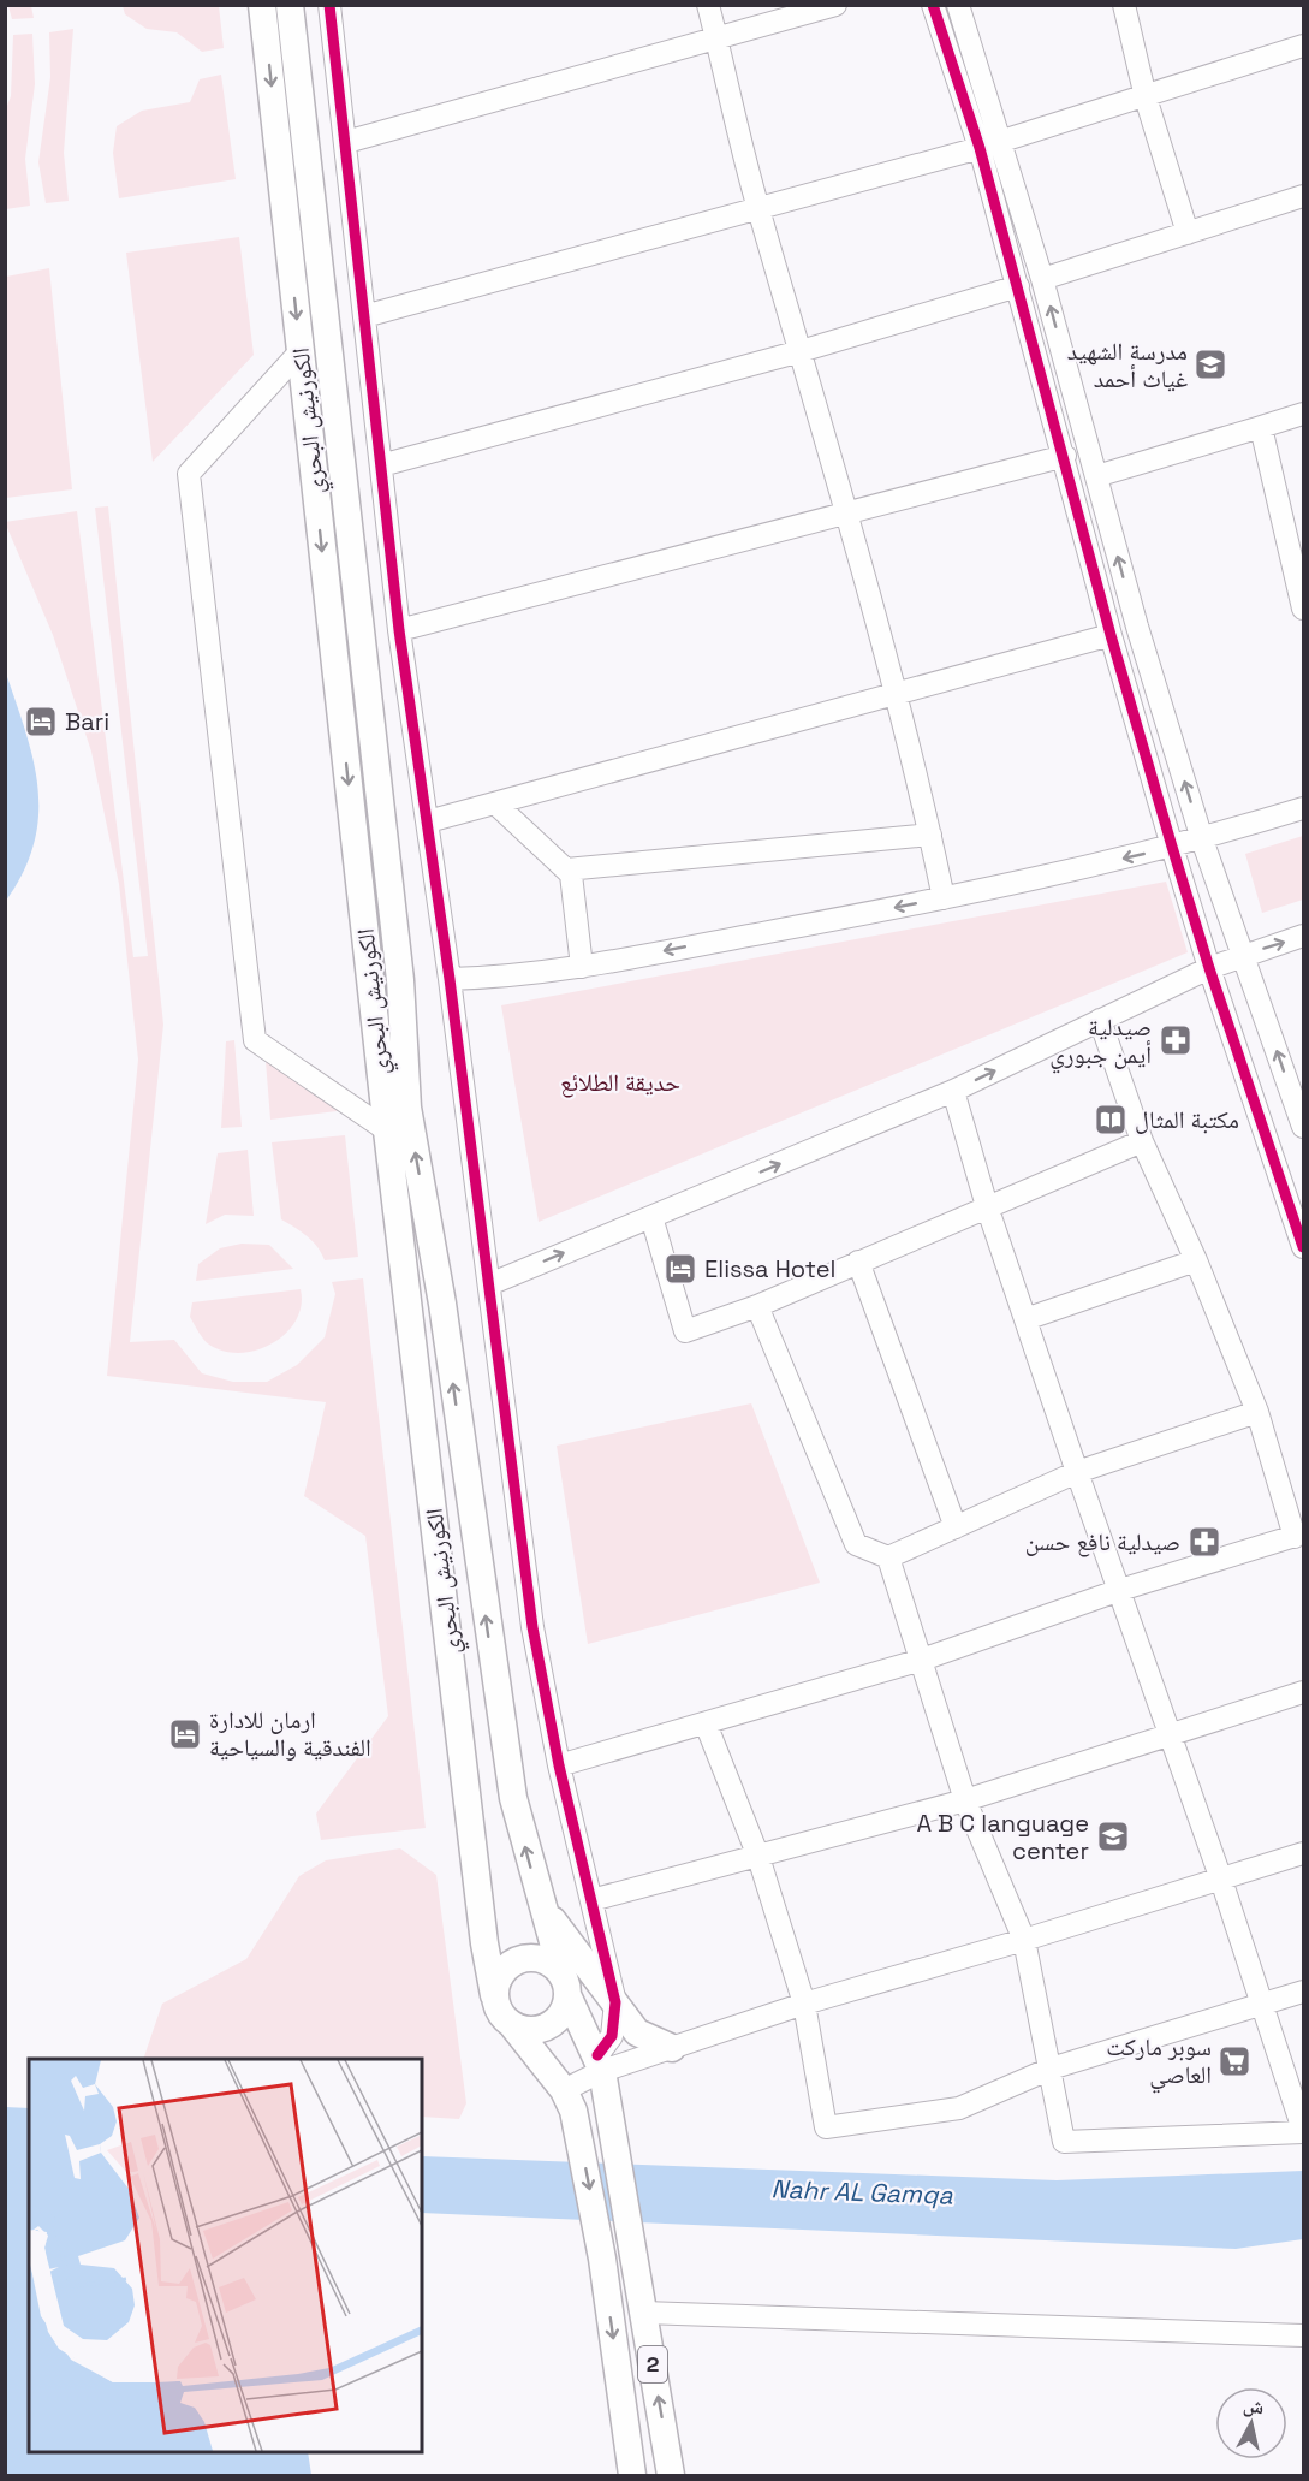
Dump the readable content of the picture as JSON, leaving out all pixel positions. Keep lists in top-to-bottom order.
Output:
{
  "streets": {
    "main road": ["الكورنيش البحري", "2"]
  },
  "crossings": [
    ["الكورنيش البحري", "2"]
  ],
  "water": ["Nahr AL Gamqa"],
  "parks": ["حديقة الطلائع"],
  "places": {
    "school or university": ["مدرسة الشهيد غياث أحمد", "A B C language center"],
    "hotel": ["Bari", "Elissa Hotel", "ارمان للادارة الفندقية والسياحية"],
    "pharmacy": ["صيدلية أيمن جبوري", "صيدلية نافع حسن"],
    "library": ["مكتبة المثال"],
    "supermarket": ["سوبر ماركت العاصي"]
  },
  "north": "top"
}
